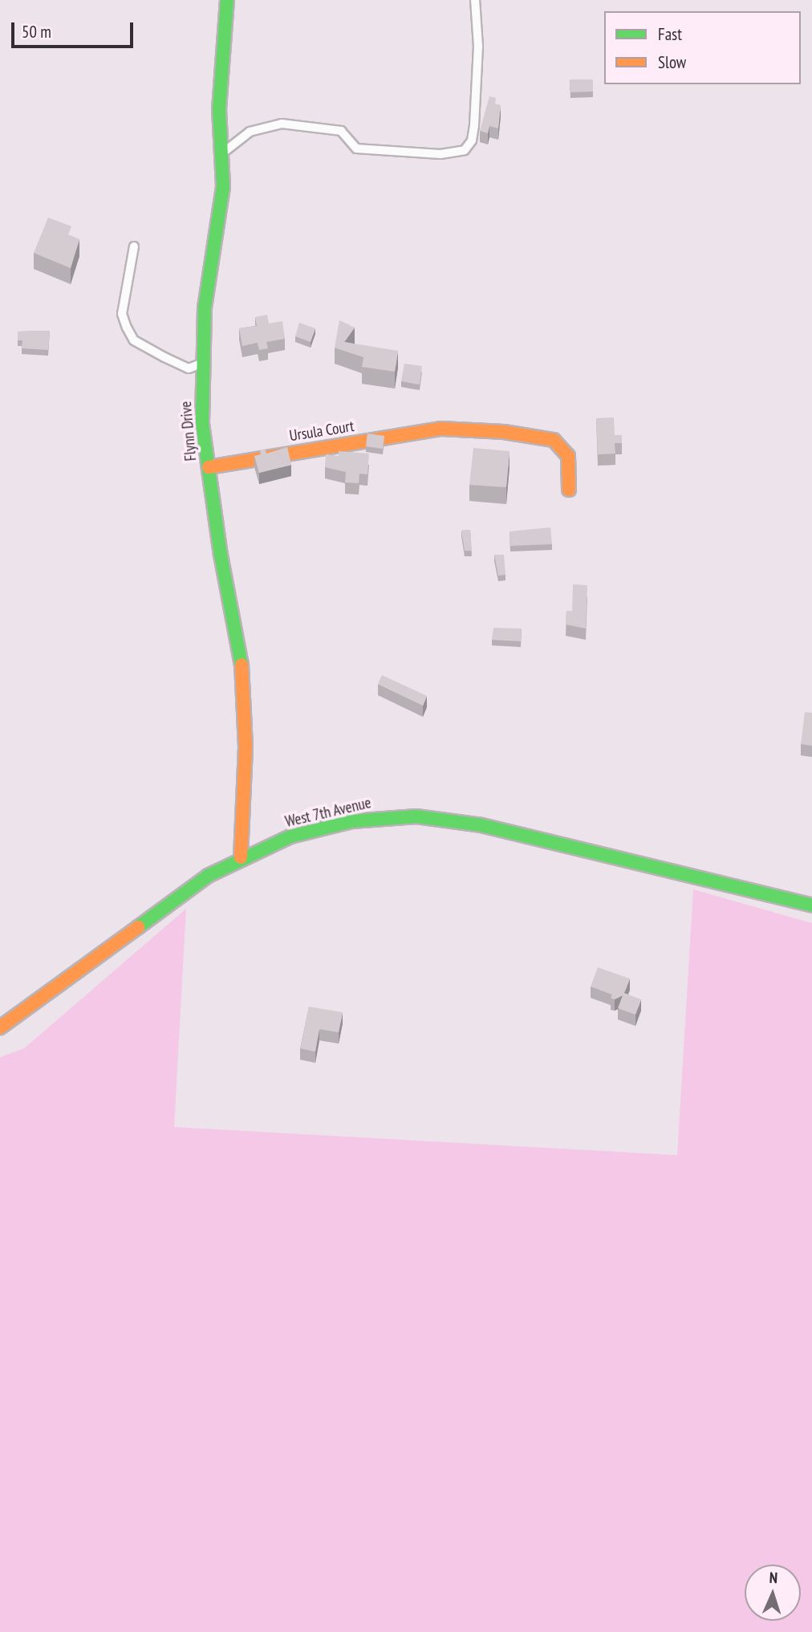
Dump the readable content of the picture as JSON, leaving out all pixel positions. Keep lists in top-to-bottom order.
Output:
{
  "streets": {
    "street": ["Flynn Drive", "Ursula Court", "West 7th Avenue"]
  },
  "crossings": [
    ["Flynn Drive", "Ursula Court"],
    ["Flynn Drive", "West 7th Avenue"]
  ],
  "legend": ["Fast", "Slow"],
  "scale_bar": "50 m",
  "north": "top"
}
